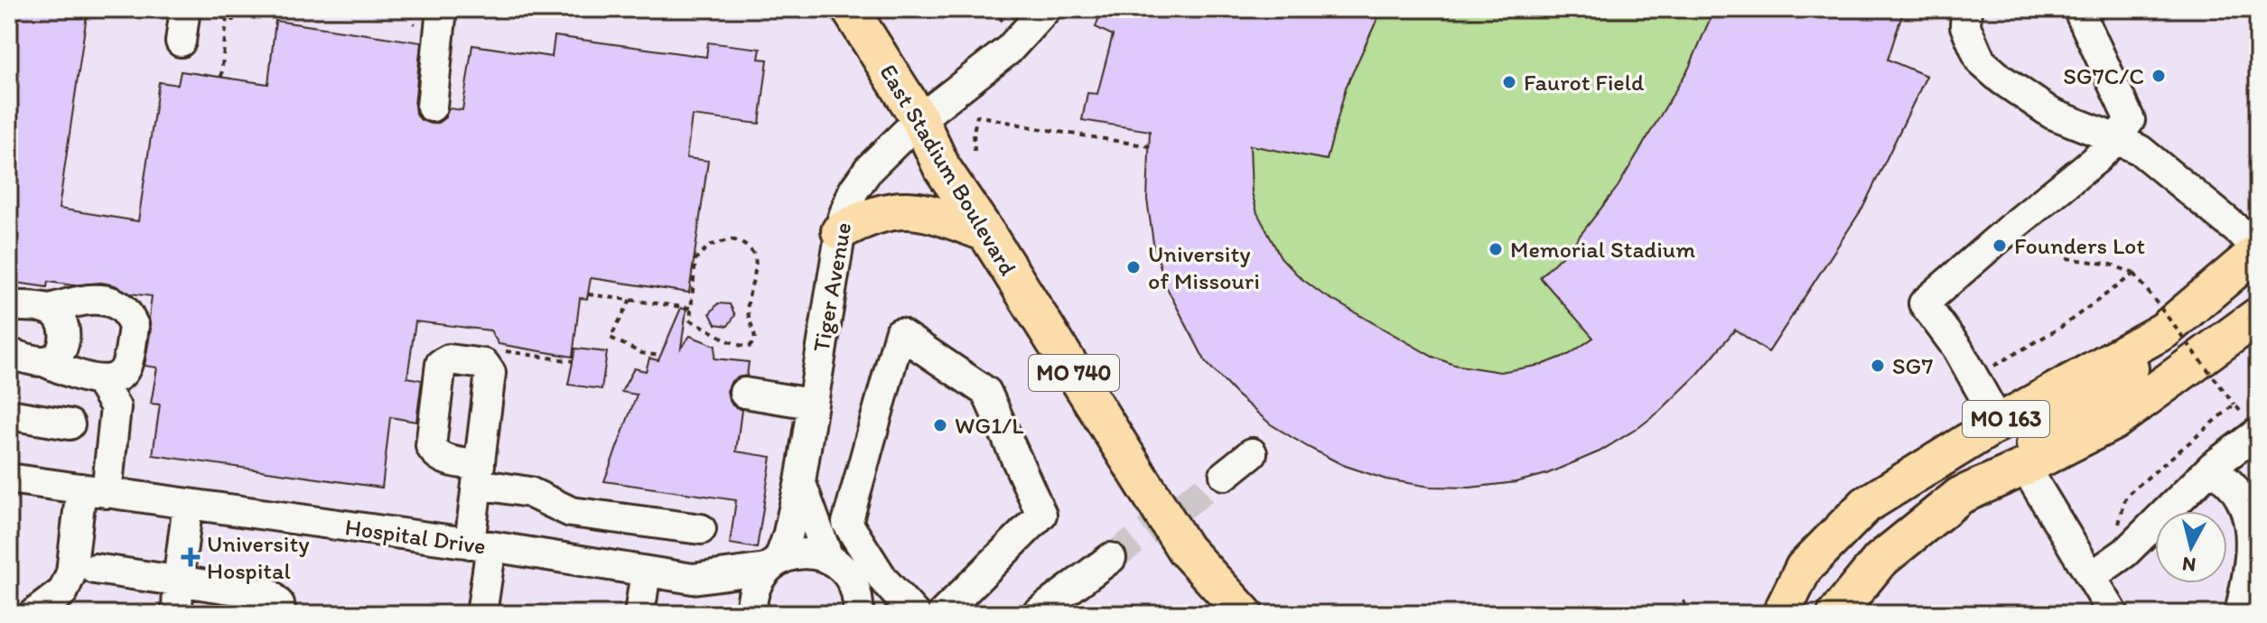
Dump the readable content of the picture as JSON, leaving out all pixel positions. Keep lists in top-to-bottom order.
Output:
{
  "streets": {
    "main road": ["East Stadium Boulevard", "MO 740", "MO 163"],
    "street": ["Tiger Avenue", "Hospital Drive"]
  },
  "crossings": [
    ["East Stadium Boulevard", "Tiger Avenue"],
    ["Tiger Avenue", "Hospital Drive"]
  ],
  "places": {
    "other": [
      "SG7C/C",
      "Faurot Field",
      "Founders Lot",
      "Memorial Stadium",
      "University of Missouri",
      "SG7",
      "WG1/L"
    ],
    "health": ["University Hospital"]
  },
  "north": "bottom"
}
